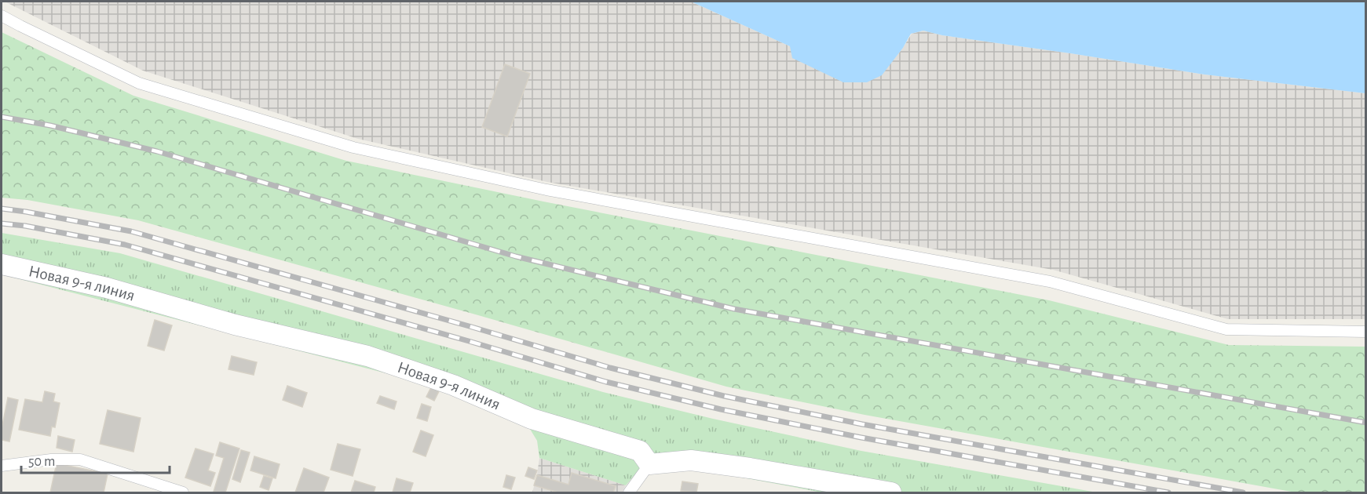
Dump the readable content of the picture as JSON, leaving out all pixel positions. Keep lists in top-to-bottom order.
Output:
{
  "streets": {
    "street": ["Новая 9-я линия"]
  },
  "scale_bar": "50 m"
}
